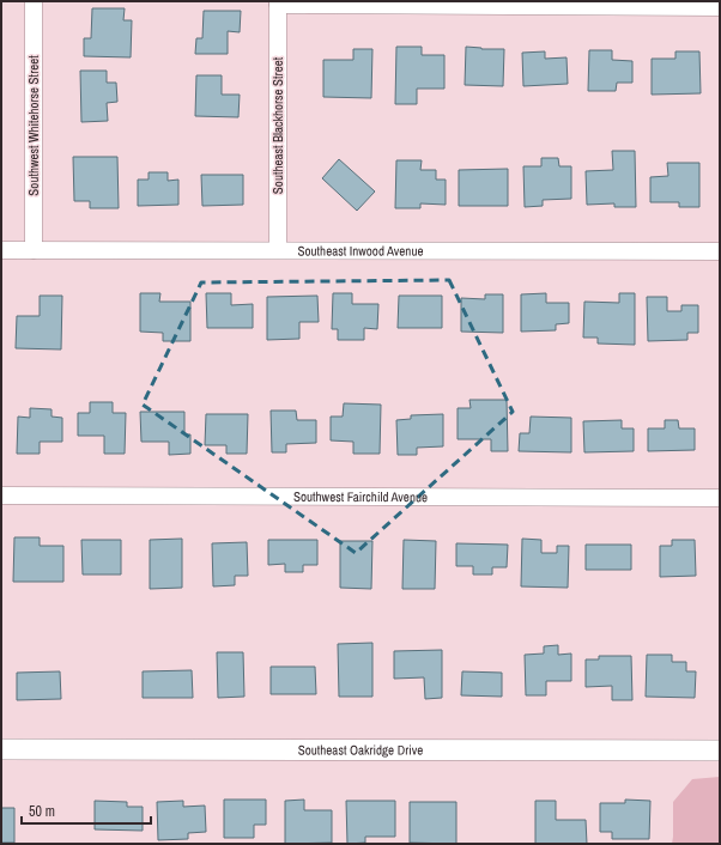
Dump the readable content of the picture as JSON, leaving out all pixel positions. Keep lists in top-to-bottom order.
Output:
{
  "streets": {
    "street": [
      "Southwest Whitehorse Street",
      "Southeast Blackhorse Street",
      "Southeast Inwood Avenue",
      "Southwest Fairchild Avenue",
      "Southeast Oakridge Drive"
    ]
  },
  "crossings": [
    ["Southwest Whitehorse Street", "Southeast Inwood Avenue"],
    ["Southeast Blackhorse Street", "Southeast Inwood Avenue"]
  ],
  "scale_bar": "50 m"
}
